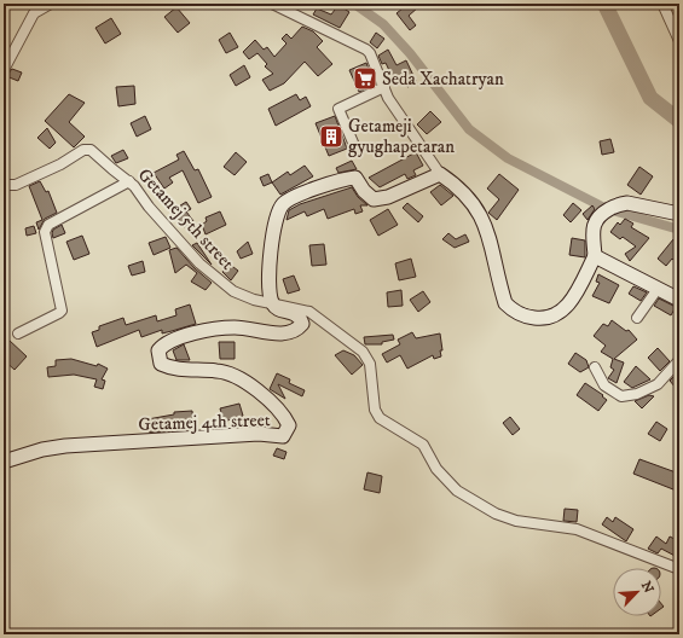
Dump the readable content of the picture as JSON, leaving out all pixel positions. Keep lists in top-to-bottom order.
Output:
{
  "streets": {
    "street": ["Getamej 5th street", "Getamej 4th street"]
  },
  "crossings": [
    ["Getamej 5th street", "Getamej 4th street"]
  ],
  "places": {
    "supermarket": ["Seda Xachatryan"],
    "building": ["Getameji gyughapetaran"]
  },
  "north": "top right"
}
